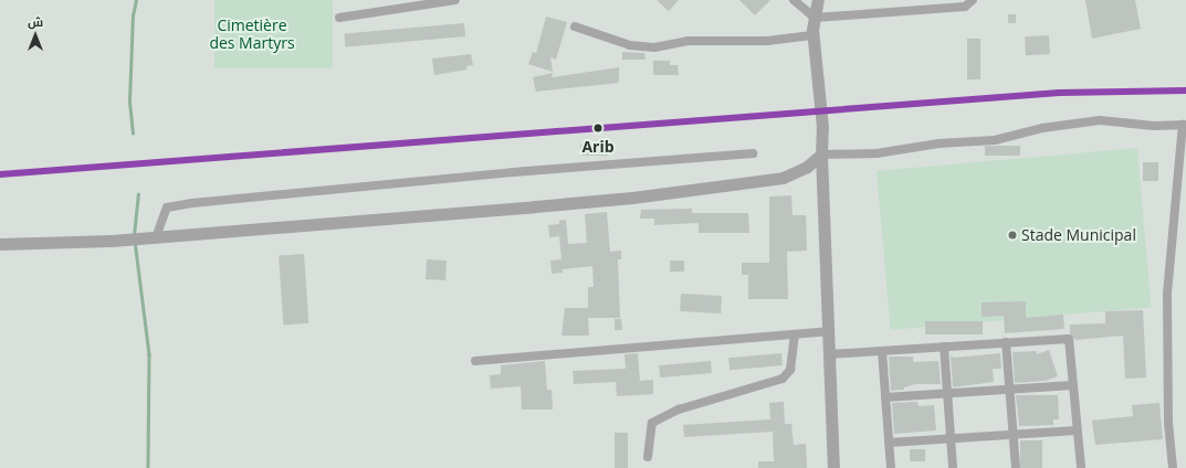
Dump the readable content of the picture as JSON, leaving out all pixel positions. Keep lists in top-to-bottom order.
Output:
{
  "parks": ["Cimetière des Martyrs"],
  "places": ["Arib", "Stade Municipal"],
  "north": "top"
}
